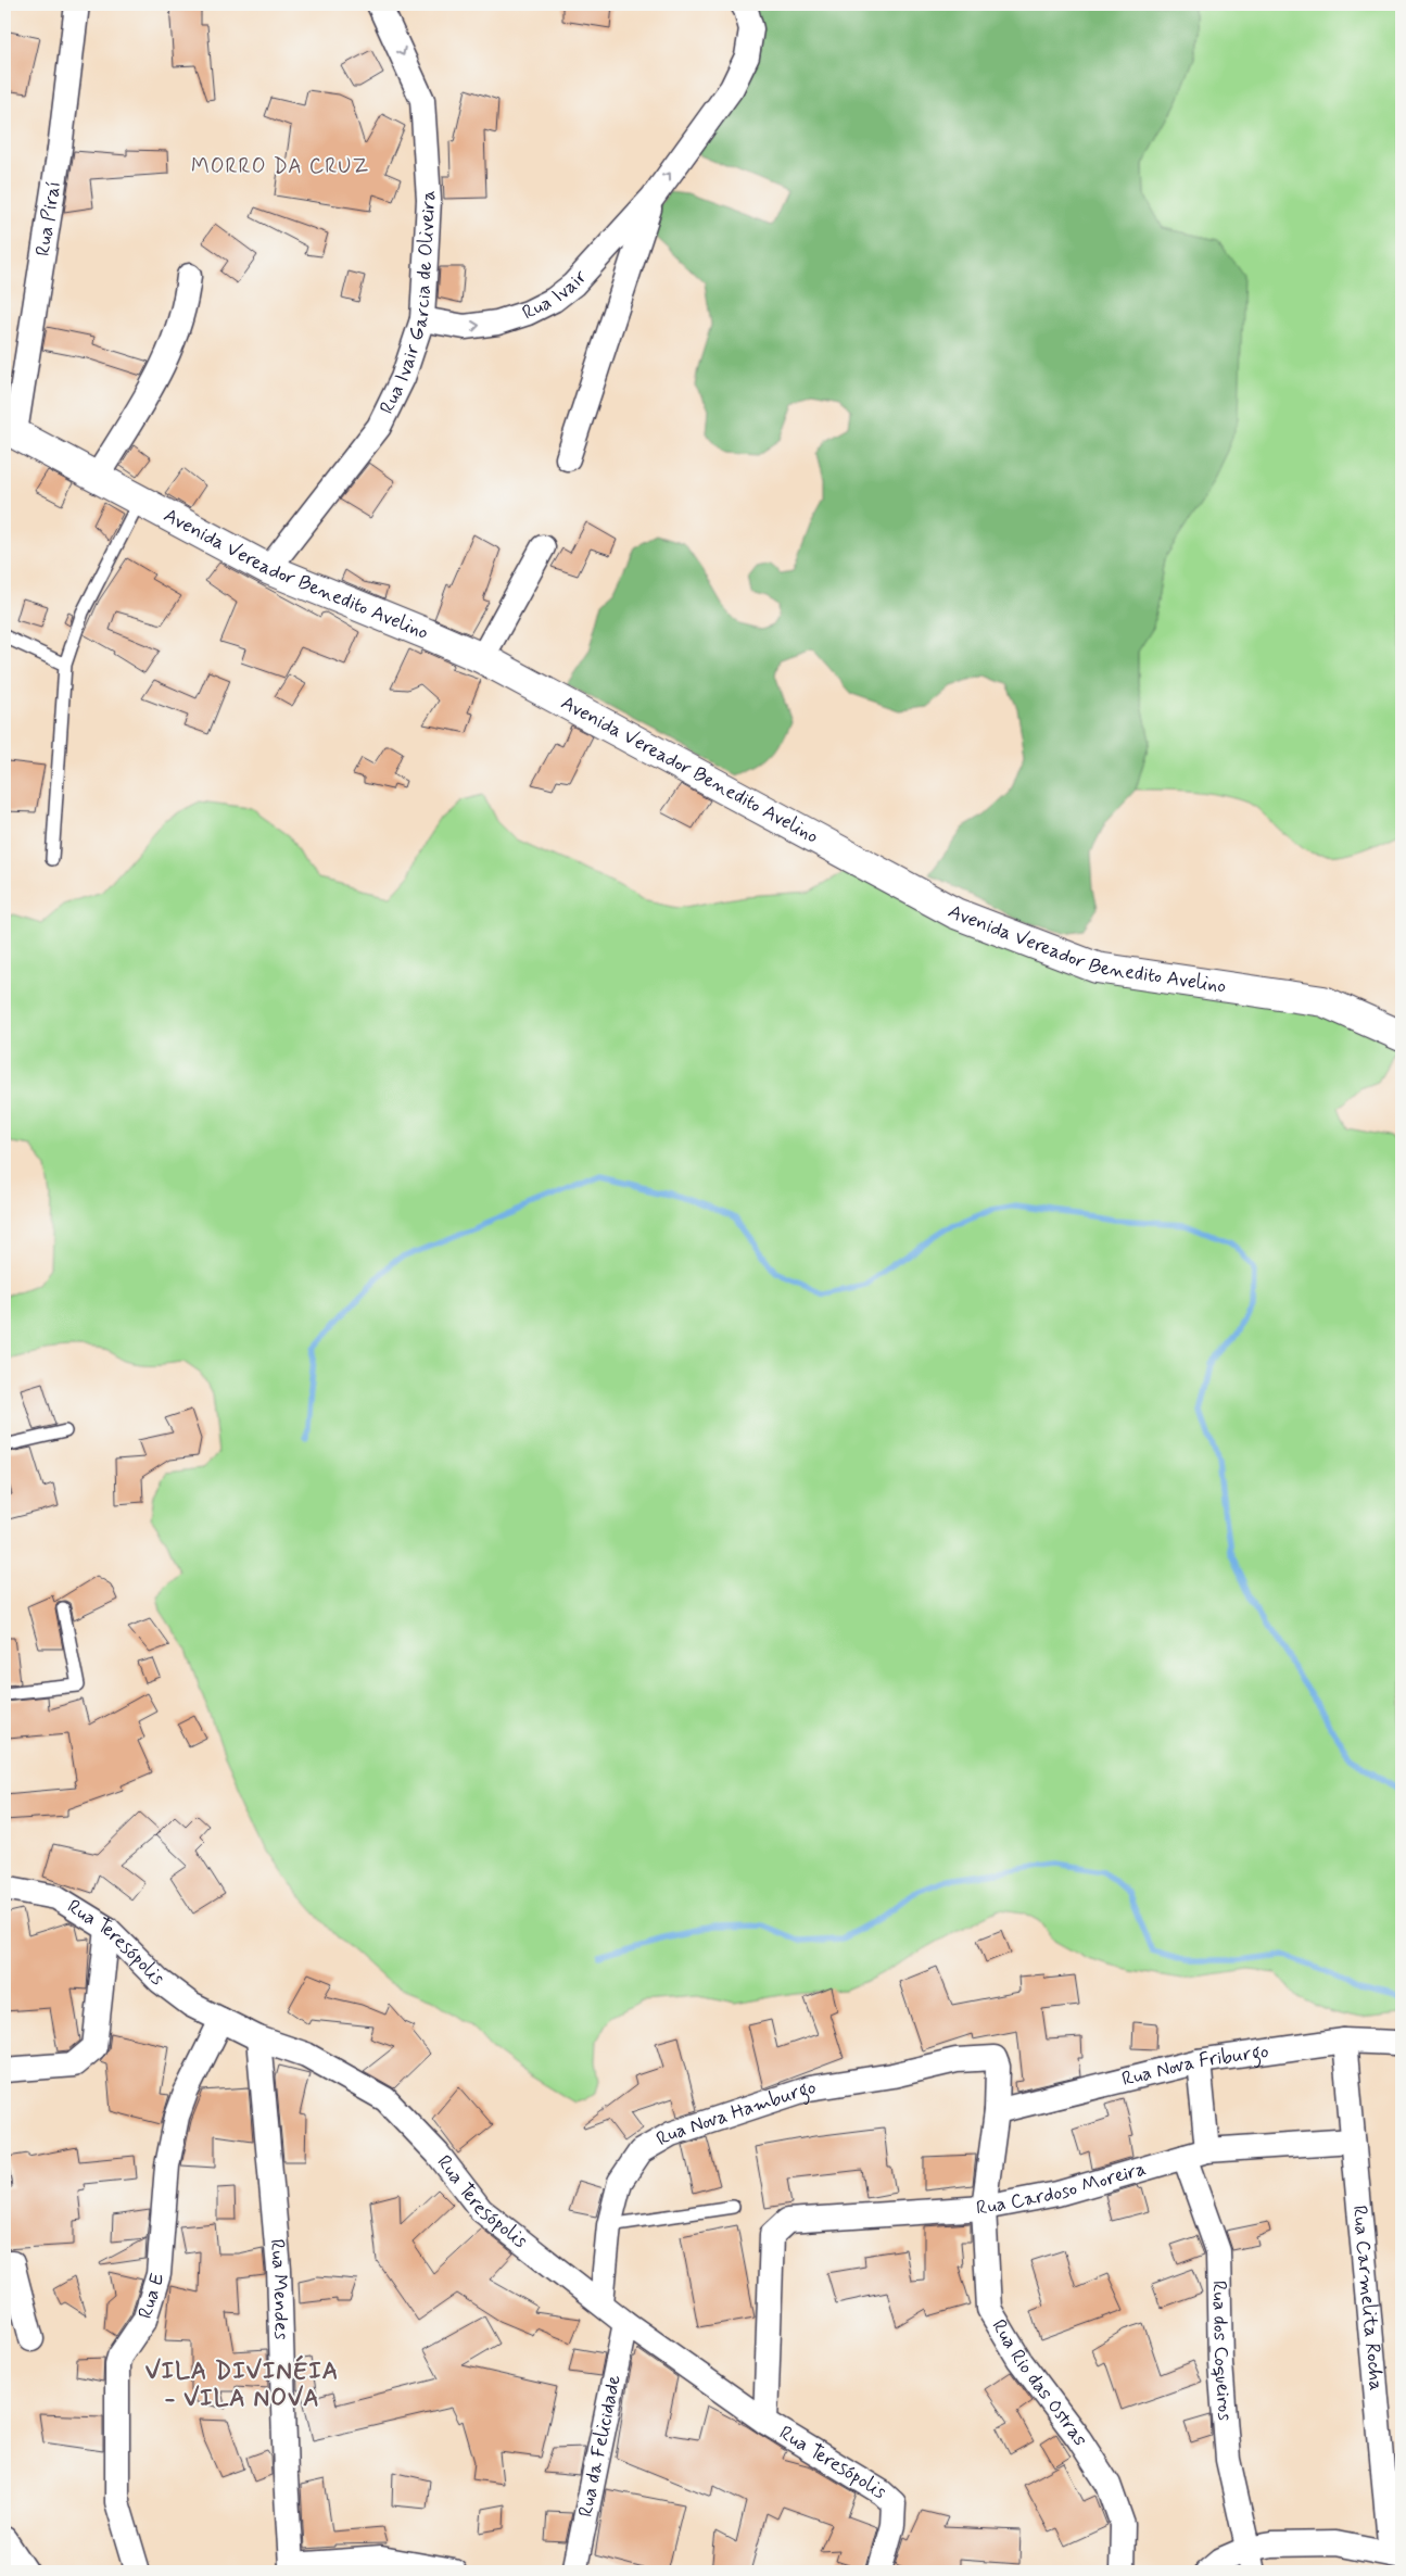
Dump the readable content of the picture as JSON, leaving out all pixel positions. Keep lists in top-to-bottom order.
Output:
{
  "streets": {
    "main road": ["Avenida Vereador Benedito Avelino"],
    "street": [
      "Rua Piraí",
      "Rua Ivair",
      "Rua Ivair Garcia de Oliveira",
      "Rua Teresópolis",
      "Rua Nova Friburgo",
      "Rua Nova Hamburgo",
      "Rua Cardoso Moreira",
      "Rua Mendes",
      "Rua E",
      "Rua Carmelita Rocha",
      "Rua dos Coqueiros",
      "Rua Rio das Ostras",
      "Rua da Felicidade"
    ]
  },
  "crossings": [
    ["Rua Piraí", "Avenida Vereador Benedito Avelino"],
    ["Rua Ivair", "Rua Ivair Garcia de Oliveira"],
    ["Rua Ivair Garcia de Oliveira", "Avenida Vereador Benedito Avelino"],
    ["Rua Teresópolis", "Rua Nova Hamburgo"],
    ["Rua Teresópolis", "Rua Cardoso Moreira"],
    ["Rua Teresópolis", "Rua Mendes"],
    ["Rua Teresópolis", "Rua E"],
    ["Rua Teresópolis", "Rua da Felicidade"],
    ["Rua Nova Friburgo", "Rua Carmelita Rocha"],
    ["Rua Nova Friburgo", "Rua dos Coqueiros"],
    ["Rua Nova Friburgo", "Rua Rio das Ostras"],
    ["Rua Nova Hamburgo", "Rua Rio das Ostras"],
    ["Rua Cardoso Moreira", "Rua Carmelita Rocha"],
    ["Rua Cardoso Moreira", "Rua dos Coqueiros"],
    ["Rua Cardoso Moreira", "Rua Rio das Ostras"]
  ],
  "one_way": ["Rua Ivair", "Rua Ivair Garcia de Oliveira"],
  "districts": ["MORRO DA CRUZ", "VILA DIVINÉIA - VILA NOVA"]
}
